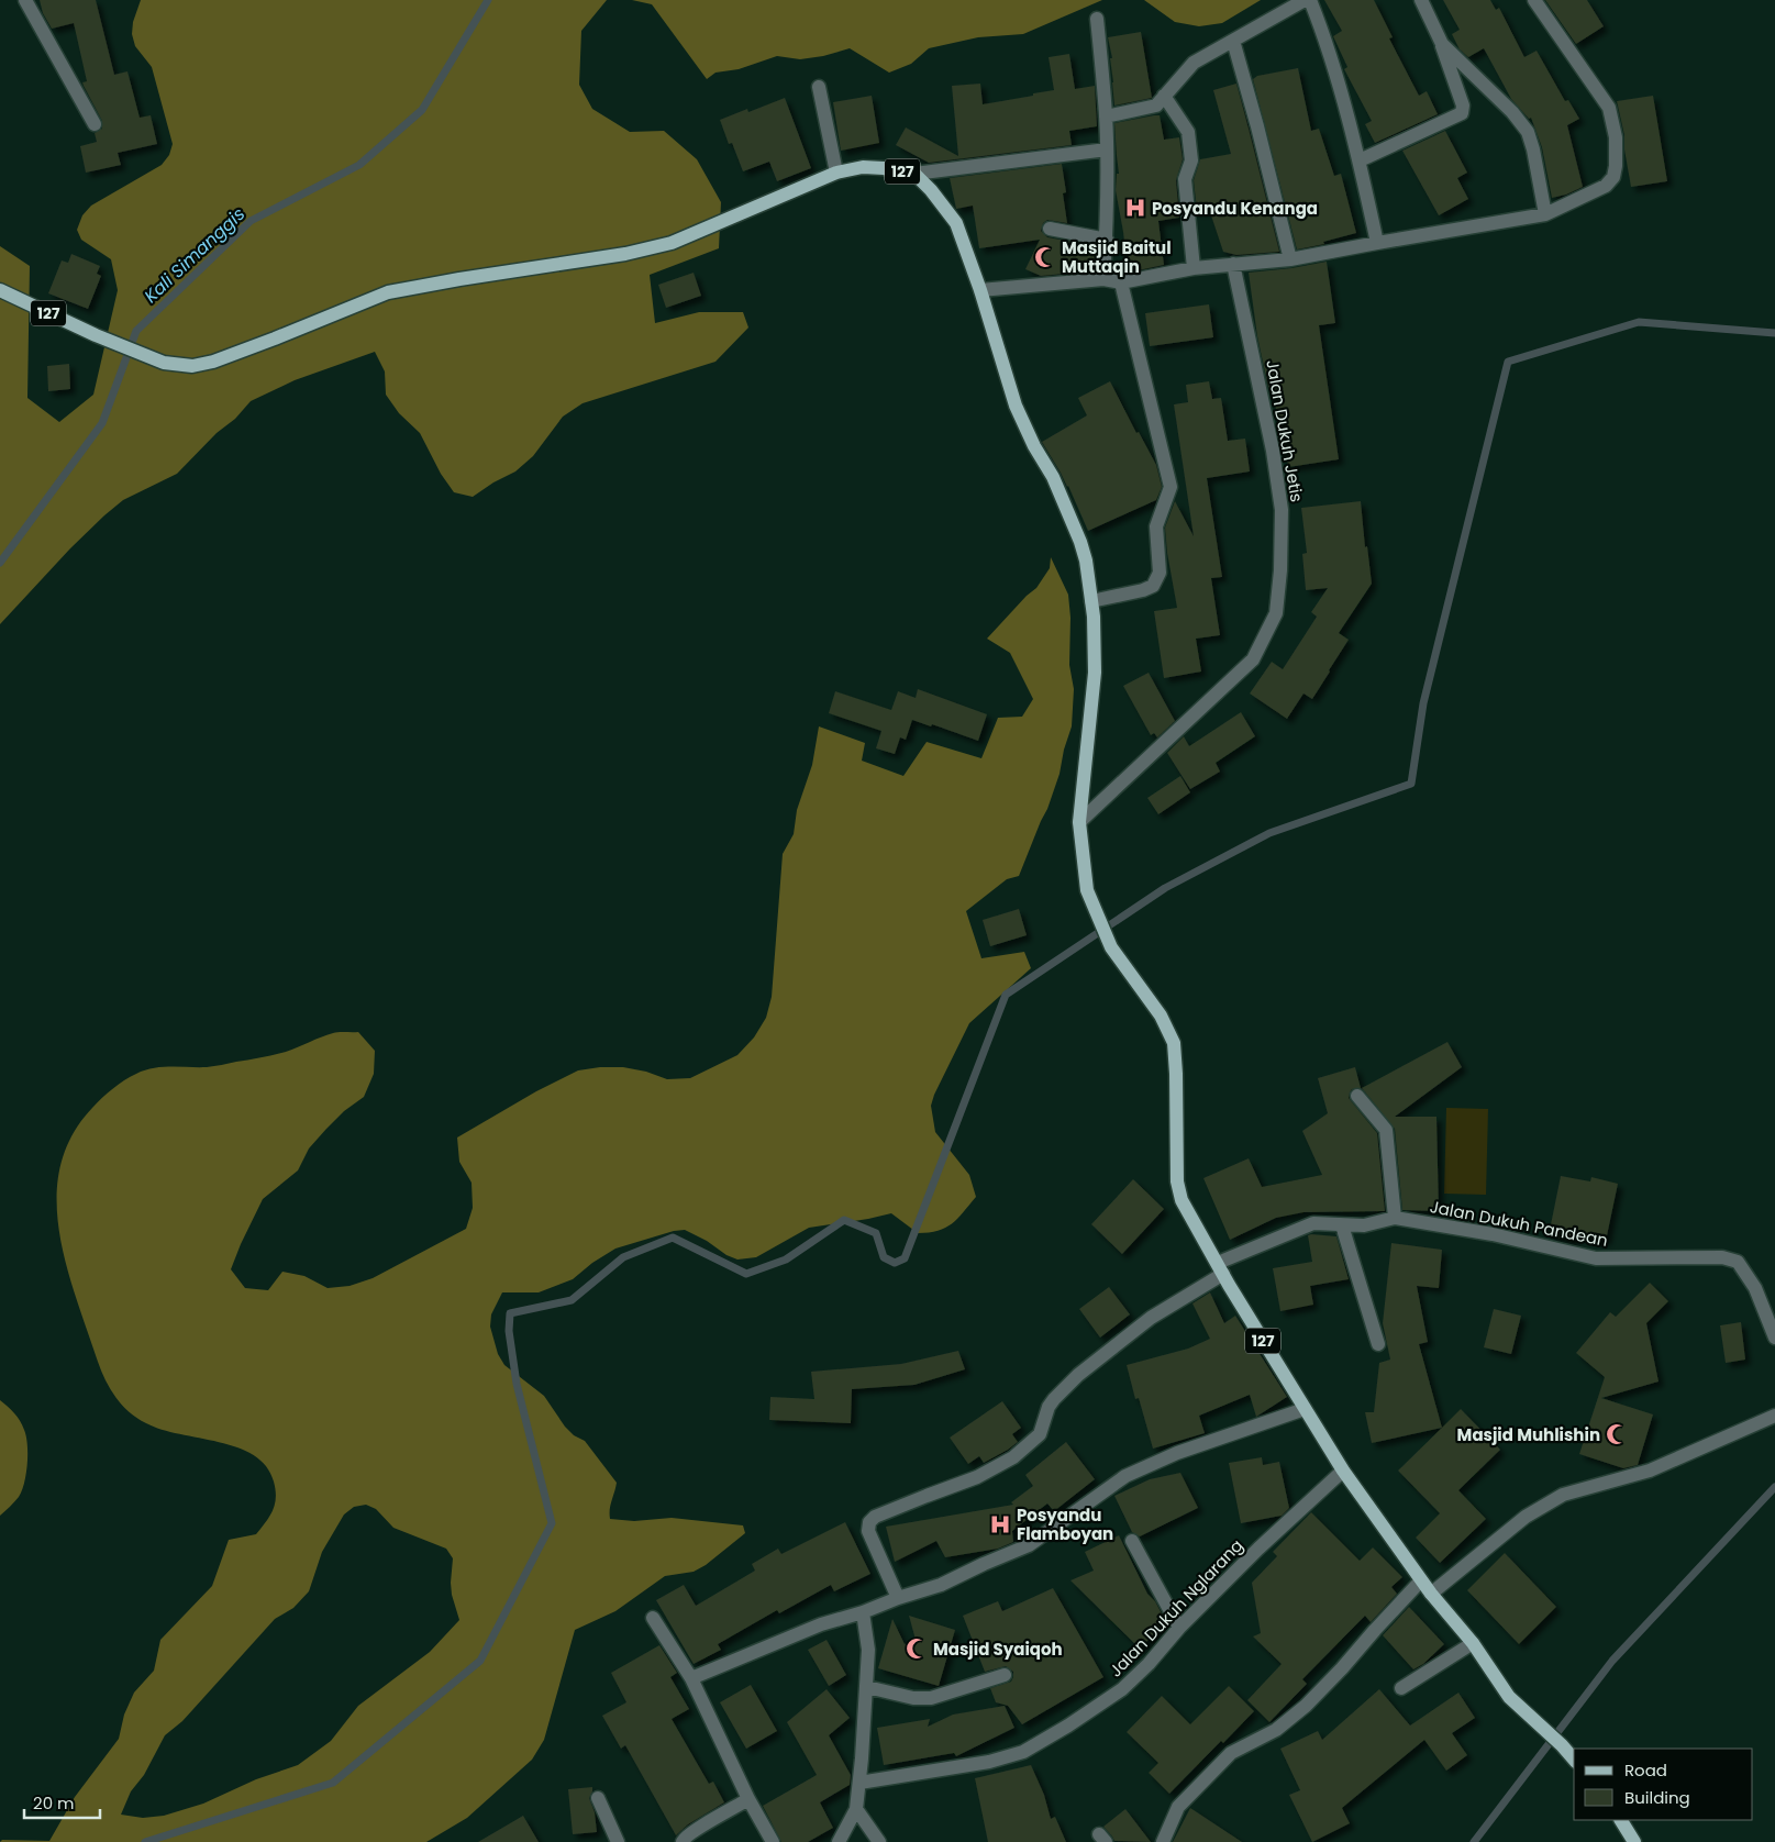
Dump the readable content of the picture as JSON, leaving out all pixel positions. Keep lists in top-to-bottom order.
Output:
{
  "streets": {
    "main road": ["127"],
    "street": ["Jalan Dukuh Jetis", "Jalan Dukuh Pandean", "Jalan Dukuh Nglarang"]
  },
  "crossings": [
    ["127", "Jalan Dukuh Jetis"],
    ["127", "Jalan Dukuh Pandean"],
    ["127", "Jalan Dukuh Nglarang"]
  ],
  "water": ["Kali Simanggis"],
  "places": {
    "hospital": ["Posyandu Kenanga", "Posyandu Flamboyan"],
    "mosque": ["Masjid Baitul Muttaqin", "Masjid Muhlishin", "Masjid Syaiqoh"]
  },
  "legend": ["Road", "Building"],
  "scale_bar": "20 m"
}
